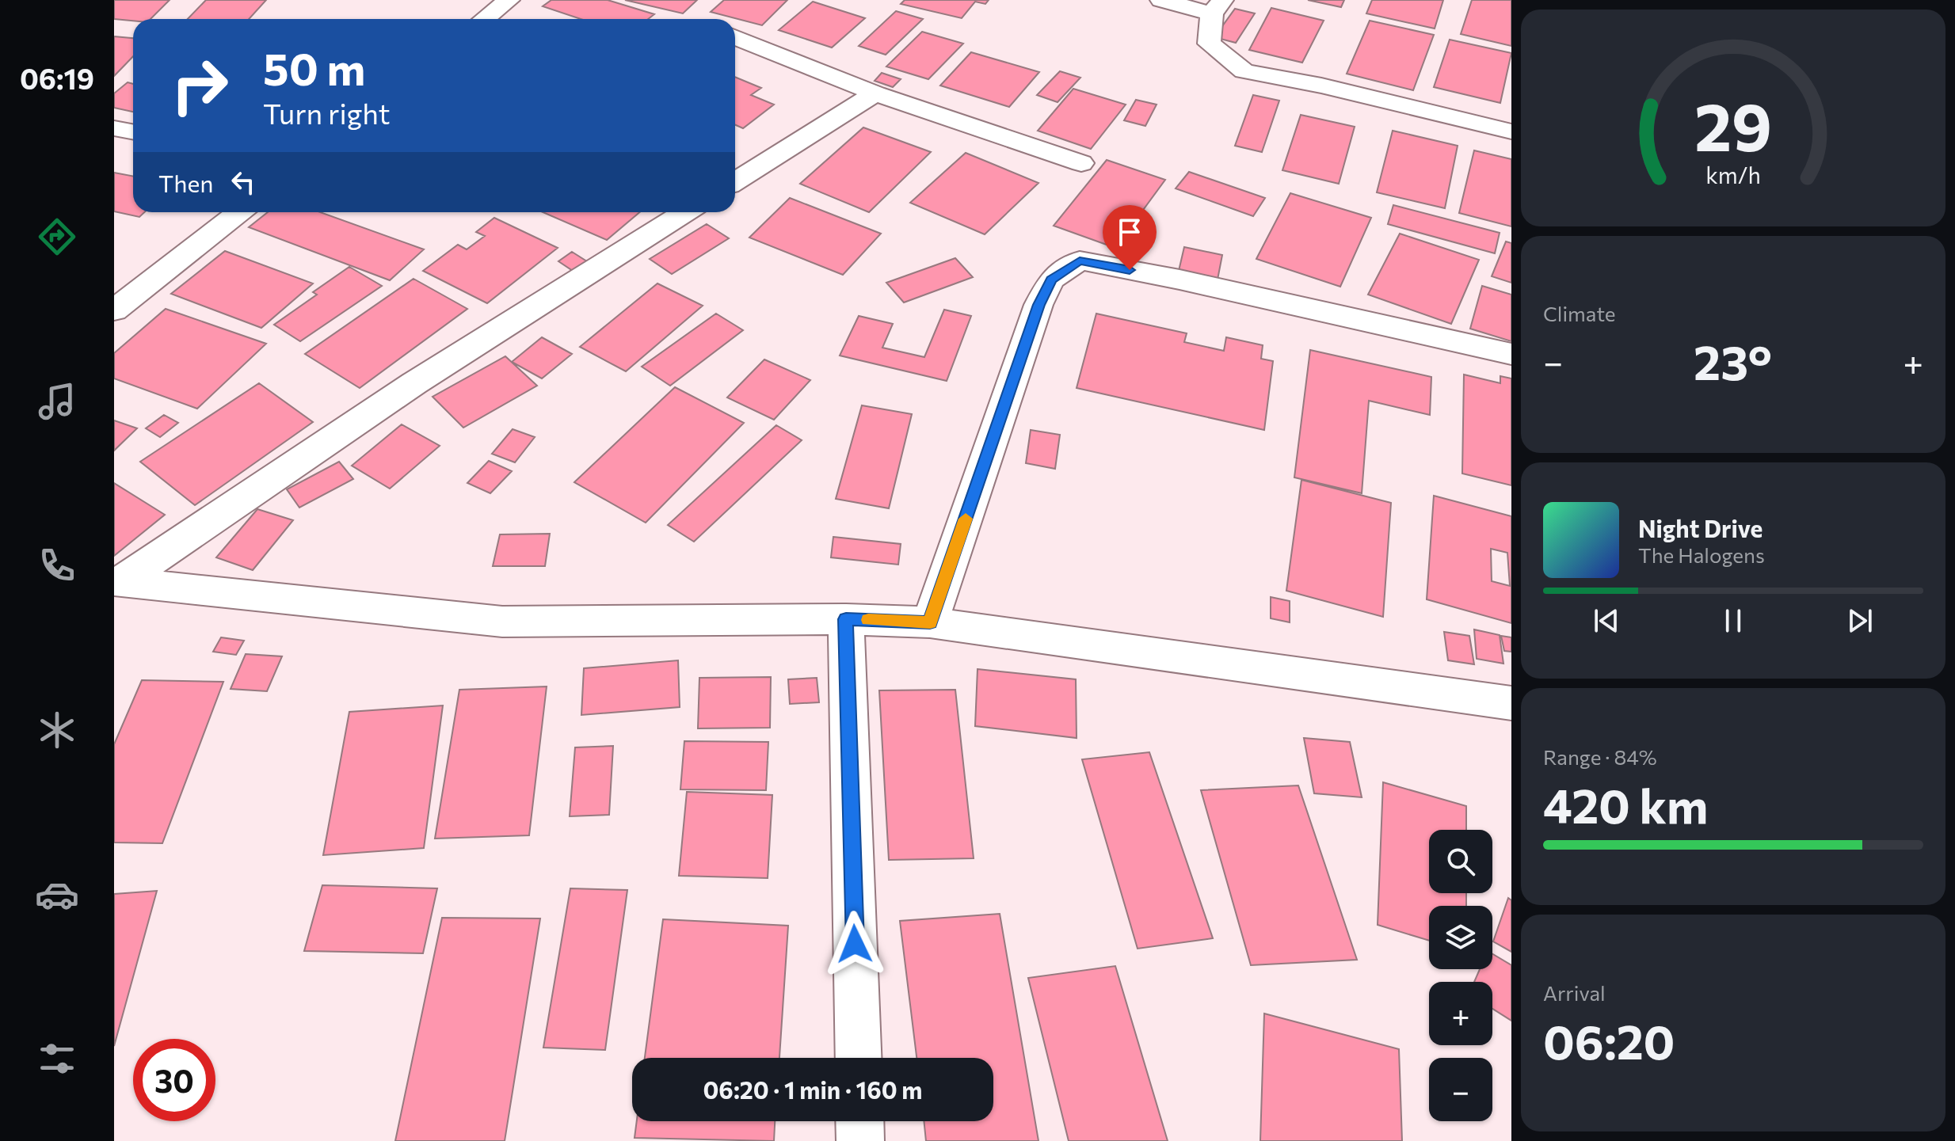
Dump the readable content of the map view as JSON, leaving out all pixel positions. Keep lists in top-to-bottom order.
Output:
{
  "page": {
    "tabs": "06:19",
    "turn": ["50 m", "Turn right"],
    "then": "Then",
    "tile": [
      "Climate",
      ["Range · 84%", "420 km"],
      ["Arrival", "06:20"]
    ],
    "heat": ["−", "23°", "+"],
    "song": ["Night Drive", "The Halogens"],
    "map_buttons": ["+", "−"],
    "limit": "30",
    "trip": "06:20 · 1 min · 160 m",
    "gauge": ["29", "km/h"]
  }
}
